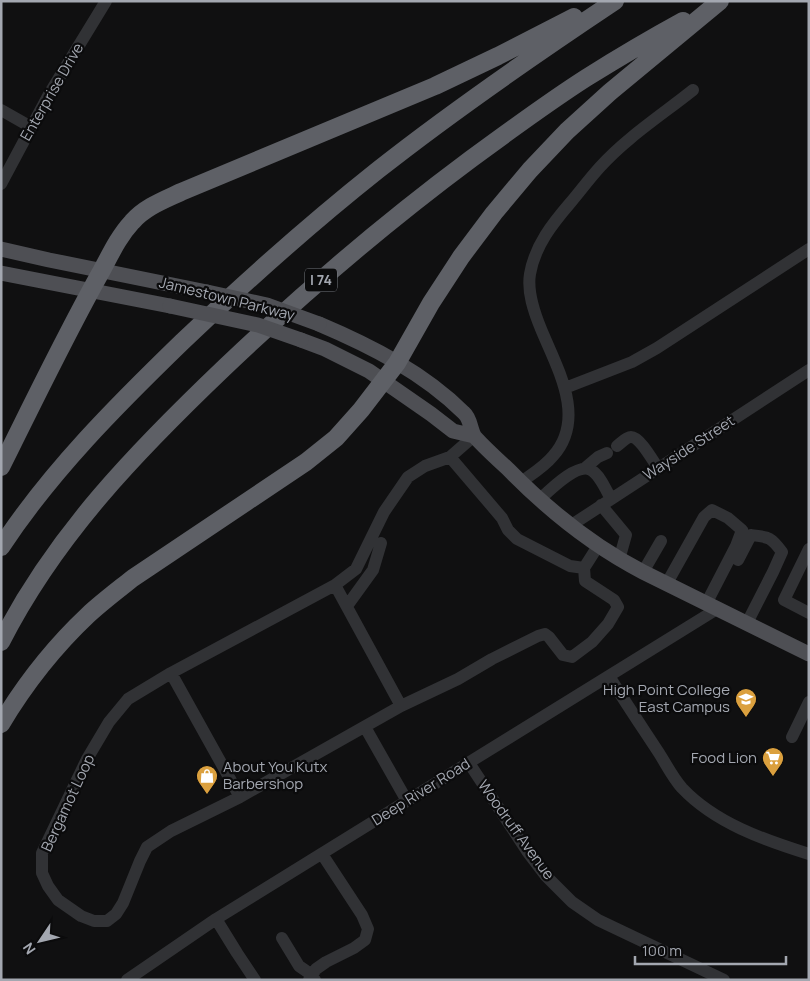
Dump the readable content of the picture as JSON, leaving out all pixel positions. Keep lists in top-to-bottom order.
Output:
{
  "streets": {
    "highway": ["I 74"],
    "main road": ["Jamestown Parkway"],
    "street": [
      "Enterprise Drive",
      "Wayside Street",
      "Deep River Road",
      "Bergamot Loop",
      "Woodruff Avenue"
    ]
  },
  "crossings": [
    ["Jamestown Parkway", "Wayside Street"],
    ["Jamestown Parkway", "Deep River Road"],
    ["Deep River Road", "Woodruff Avenue"]
  ],
  "places": {
    "school or university": ["High Point College East Campus"],
    "supermarket": ["Food Lion"],
    "shop": ["About You Kutx Barbershop"]
  },
  "scale_bar": "100 m",
  "north": "bottom left"
}
